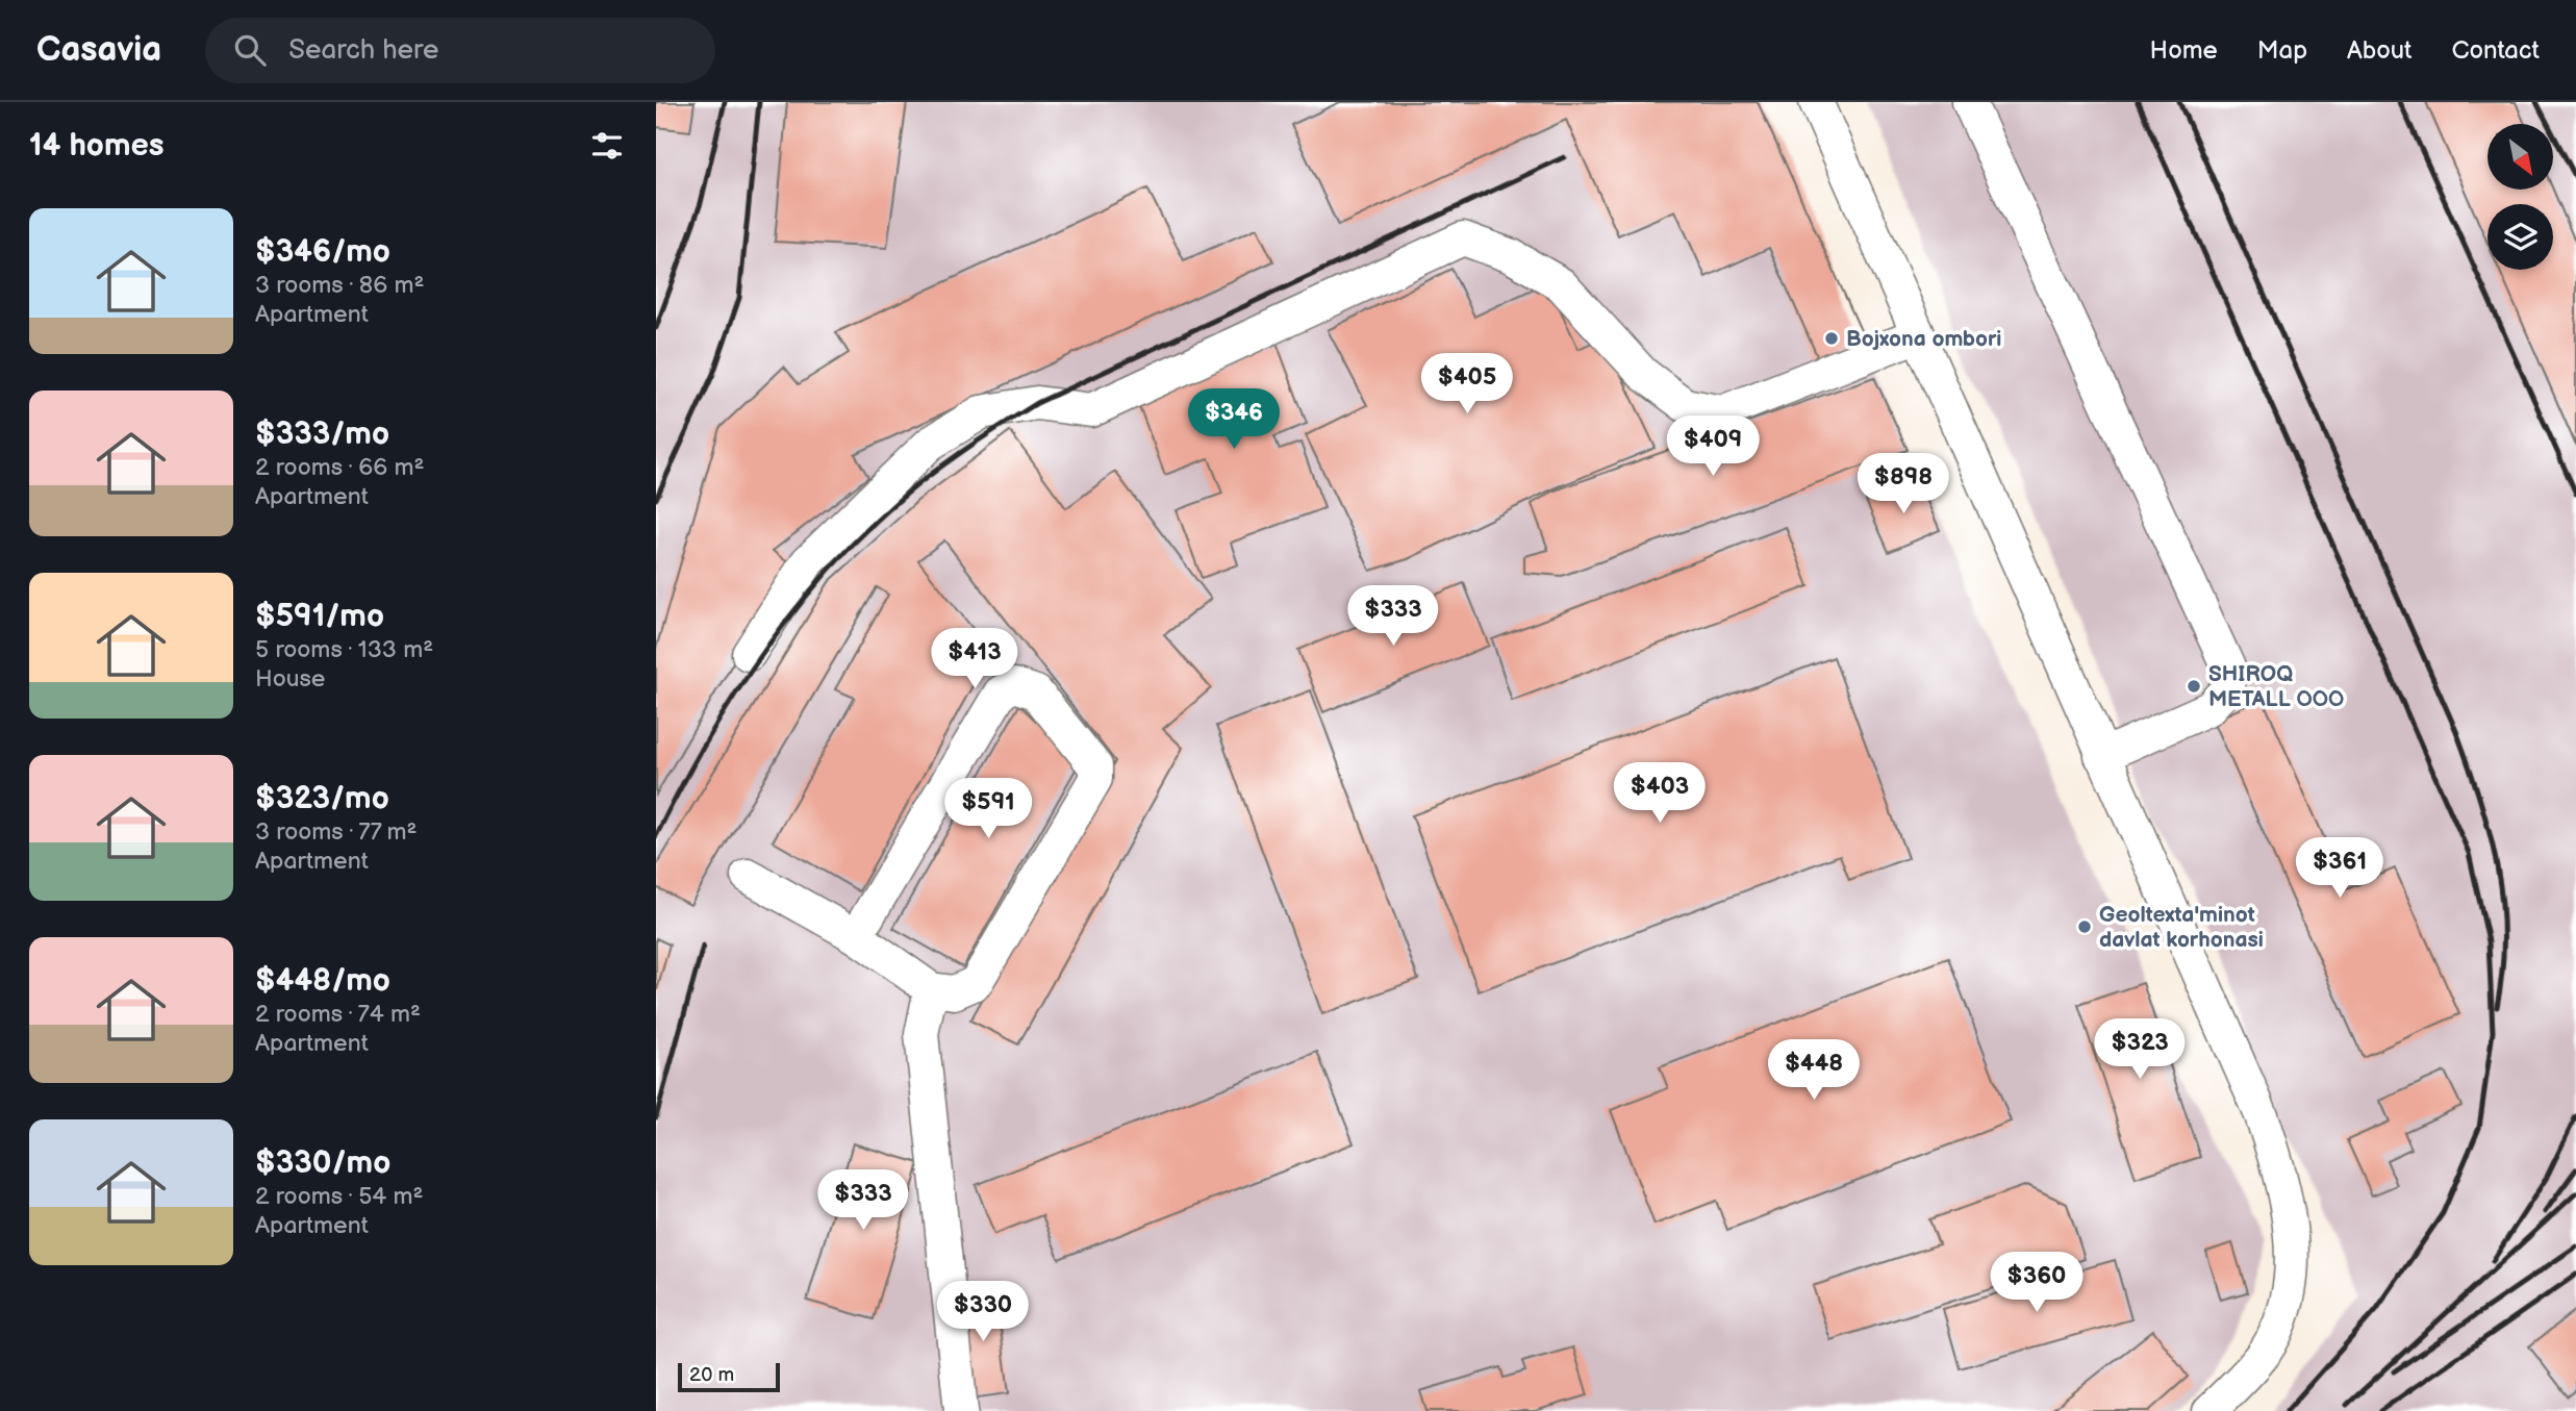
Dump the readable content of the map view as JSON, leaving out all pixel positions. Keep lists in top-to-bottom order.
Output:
{
  "places": ["Bojxona ombori", "SHIROQ METALL ООО", "Geoltexta'minot davlat korhonasi"],
  "scale_bar": "20 m",
  "north": "bottom right",
  "page": {
    "header": "Casavia",
    "search": "Search here",
    "nav": [
      "Home",
      "Map",
      "About",
      "Contact"
    ],
    "heading": "14 homes",
    "list": [
      {
        "name": "$346/mo",
        "note": "3 rooms · 86 m² · Apartment"
      },
      {
        "name": "$333/mo",
        "note": "2 rooms · 66 m² · Apartment"
      },
      {
        "name": "$591/mo",
        "note": "5 rooms · 133 m² · House"
      },
      {
        "name": "$323/mo",
        "note": "3 rooms · 77 m² · Apartment"
      },
      {
        "name": "$448/mo",
        "note": "2 rooms · 74 m² · Apartment"
      },
      {
        "name": "$330/mo",
        "note": "2 rooms · 54 m² · Apartment"
      }
    ],
    "price": [
      "$405",
      "$346",
      "$409",
      "$898",
      "$333",
      "$413",
      "$403",
      "$591",
      "$361",
      "$323",
      "$448",
      "$333",
      "$360",
      "$330"
    ],
    "scale": "20 m"
  }
}
